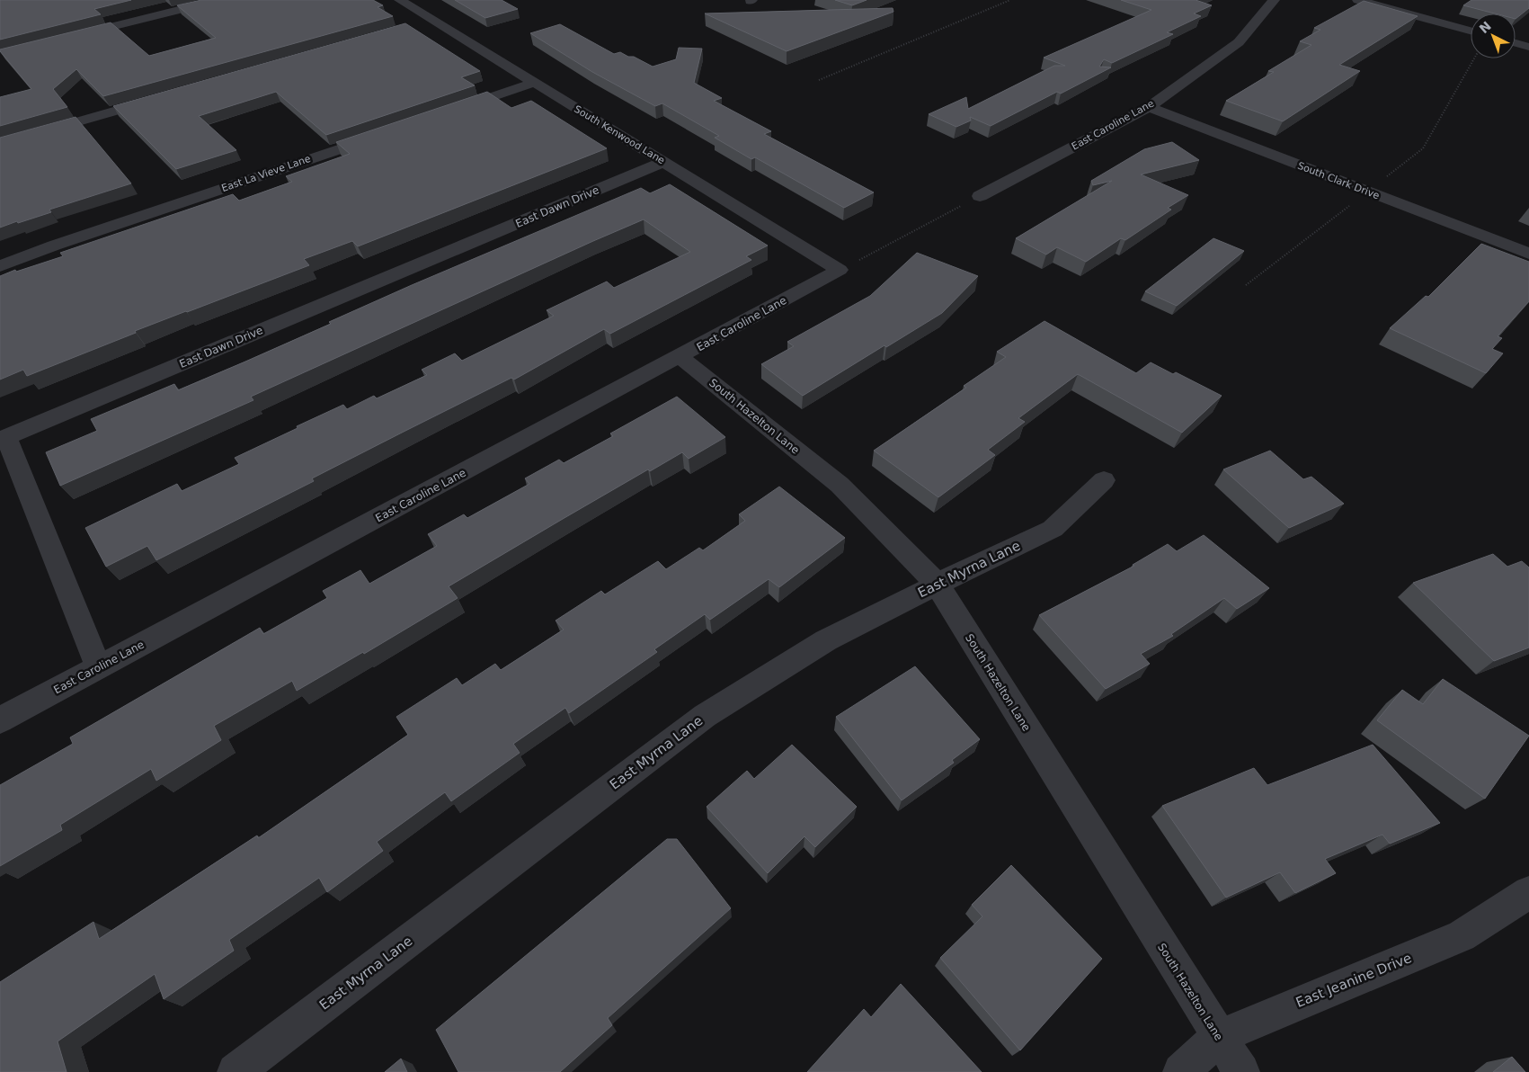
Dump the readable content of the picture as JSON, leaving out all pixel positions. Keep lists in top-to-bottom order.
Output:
{
  "streets": {
    "street": [
      "East Caroline Lane",
      "South Kenwood Lane",
      "East La Vieve Lane",
      "South Clark Drive",
      "East Dawn Drive",
      "South Hazelton Lane",
      "East Myrna Lane",
      "East Jeanine Drive"
    ]
  },
  "crossings": [
    ["East Caroline Lane", "South Kenwood Lane"],
    ["East Caroline Lane", "South Clark Drive"],
    ["East Caroline Lane", "East Dawn Drive"],
    ["East Caroline Lane", "South Hazelton Lane"],
    ["South Kenwood Lane", "East Dawn Drive"],
    ["South Hazelton Lane", "East Myrna Lane"],
    ["South Hazelton Lane", "East Jeanine Drive"]
  ],
  "north": "top left"
}
